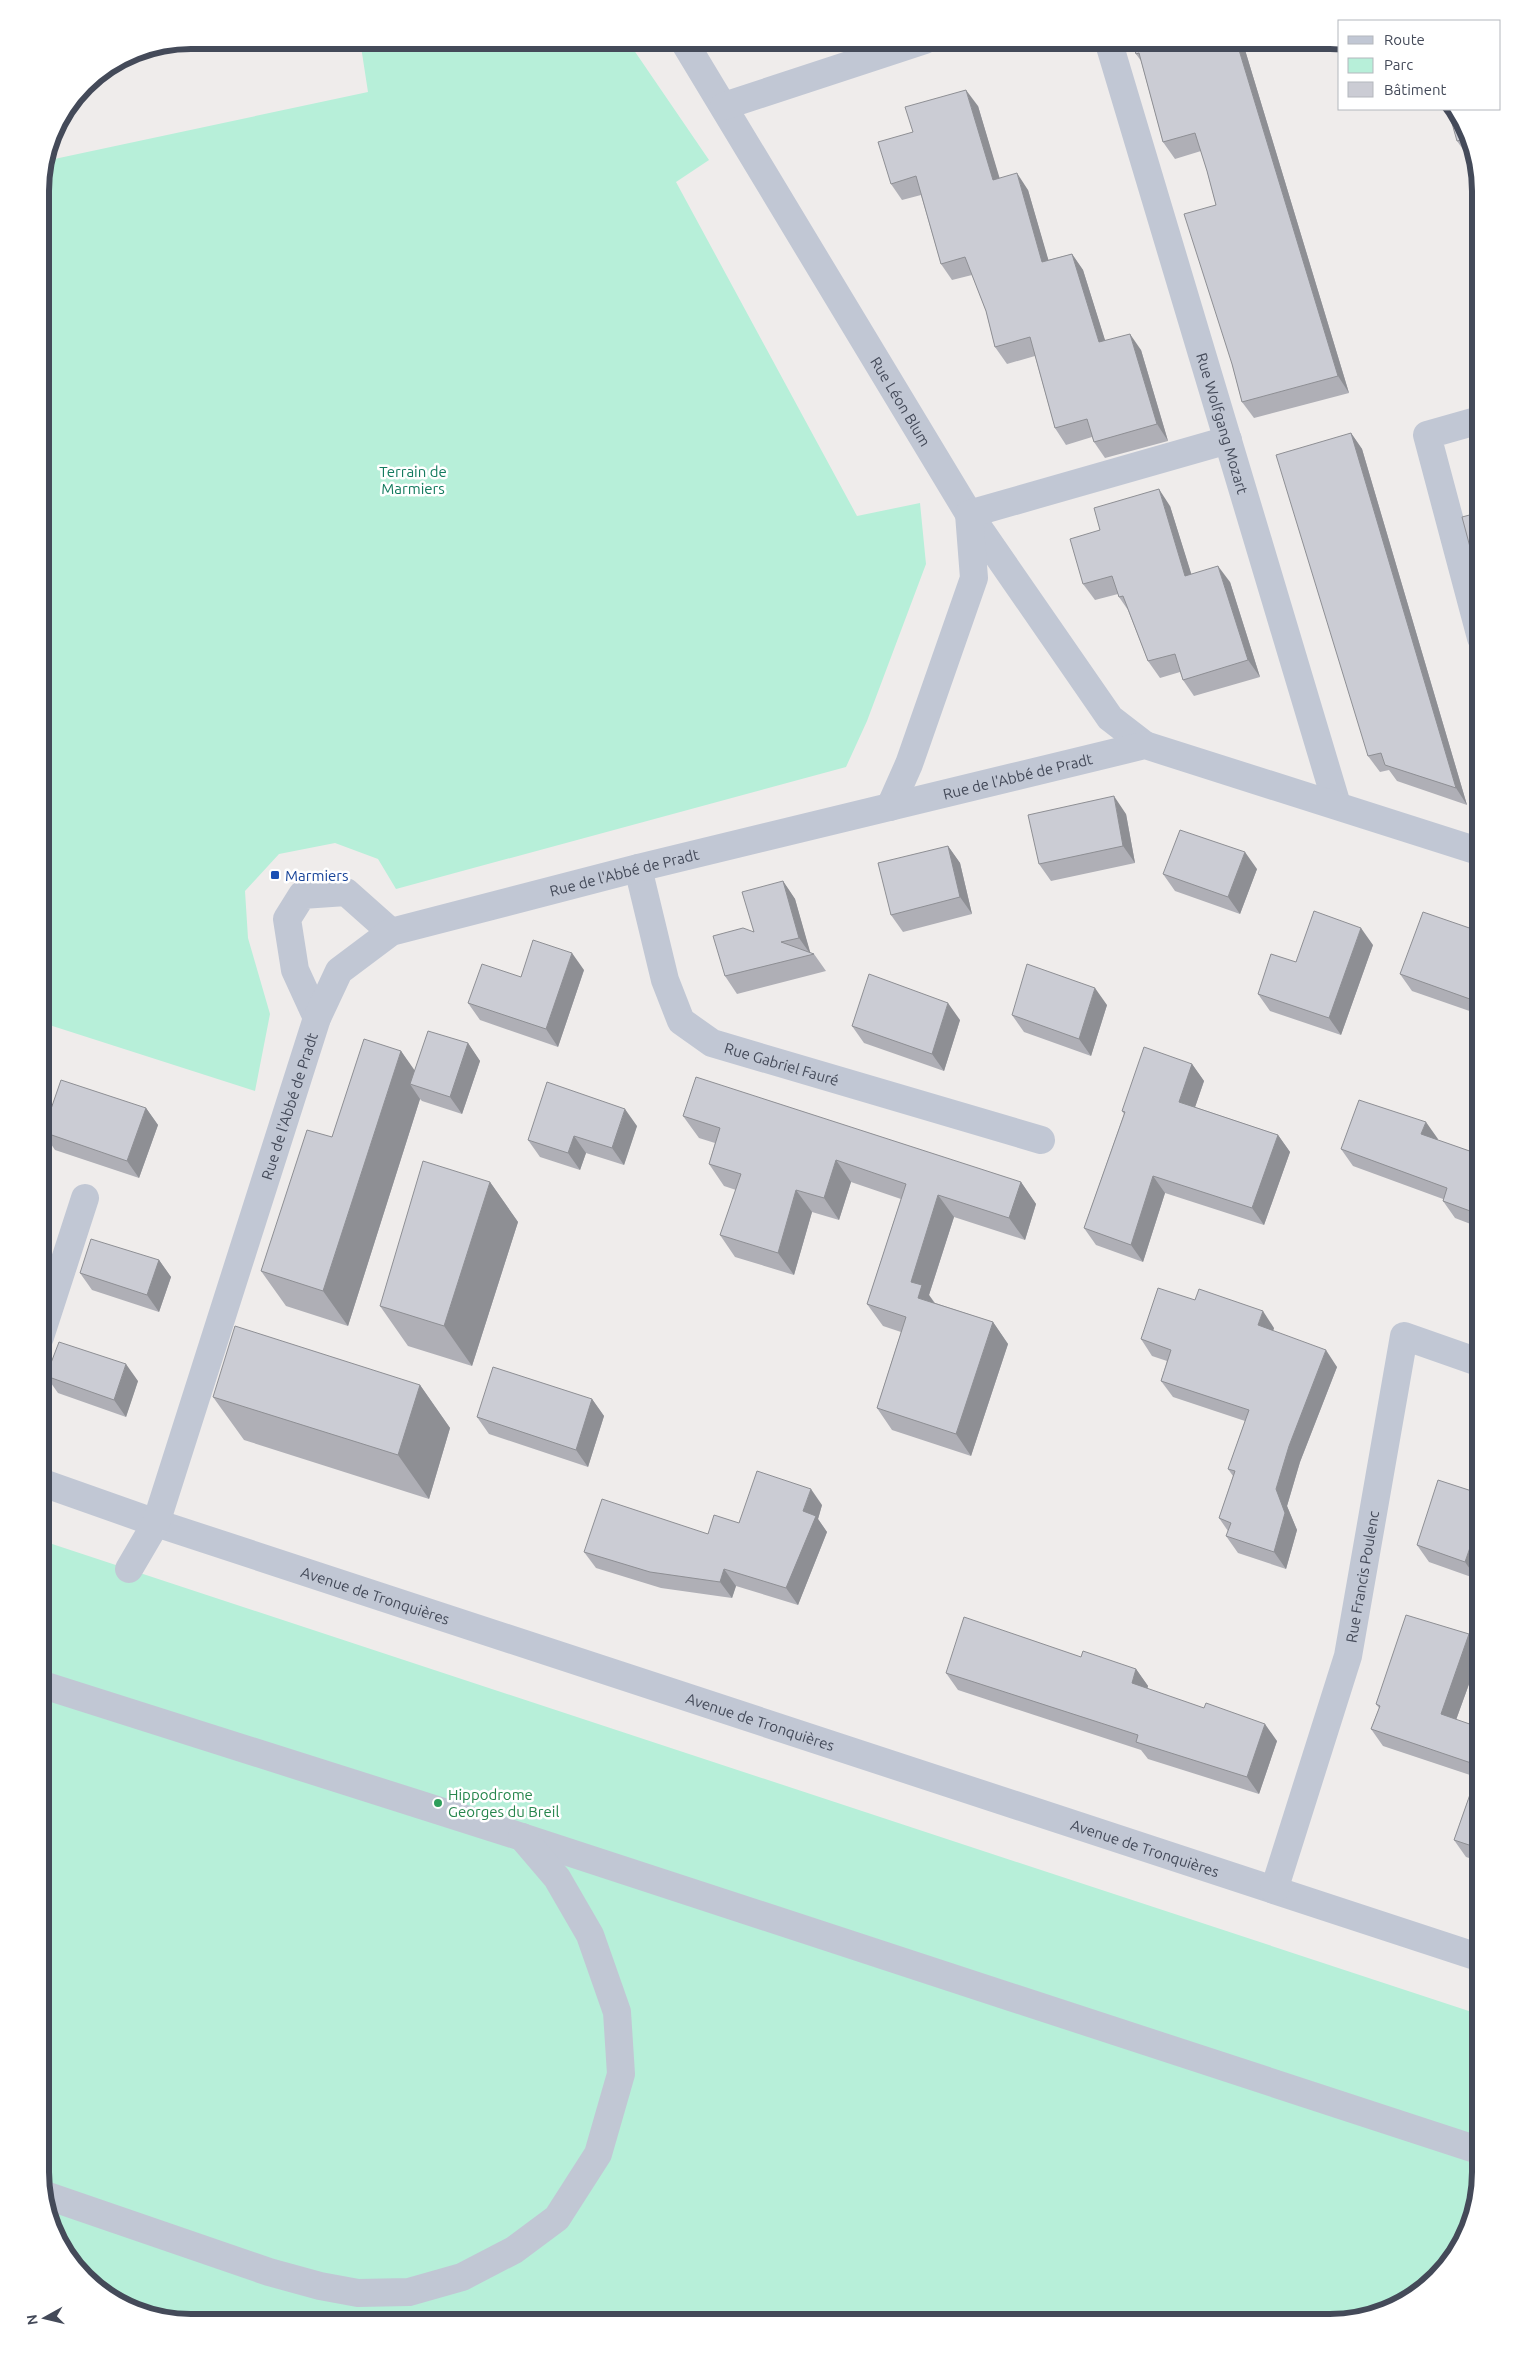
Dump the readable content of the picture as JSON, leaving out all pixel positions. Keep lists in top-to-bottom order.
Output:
{
  "streets": {
    "street": [
      "Rue Léon Blum",
      "Rue Wolfgang Mozart",
      "Rue de l'Abbé de Pradt",
      "Rue Gabriel Fauré",
      "Rue Francis Poulenc",
      "Avenue de Tronquières"
    ]
  },
  "crossings": [
    ["Rue Léon Blum", "Rue de l'Abbé de Pradt"],
    ["Rue de l'Abbé de Pradt", "Rue Gabriel Fauré"],
    ["Rue de l'Abbé de Pradt", "Avenue de Tronquières"],
    ["Rue Francis Poulenc", "Avenue de Tronquières"]
  ],
  "parks": ["Terrain de Marmiers"],
  "places": {
    "transit": ["Marmiers"],
    "other": ["Hippodrome Georges du Breil"]
  },
  "legend": ["Route", "Parc", "Bâtiment"],
  "north": "left"
}
